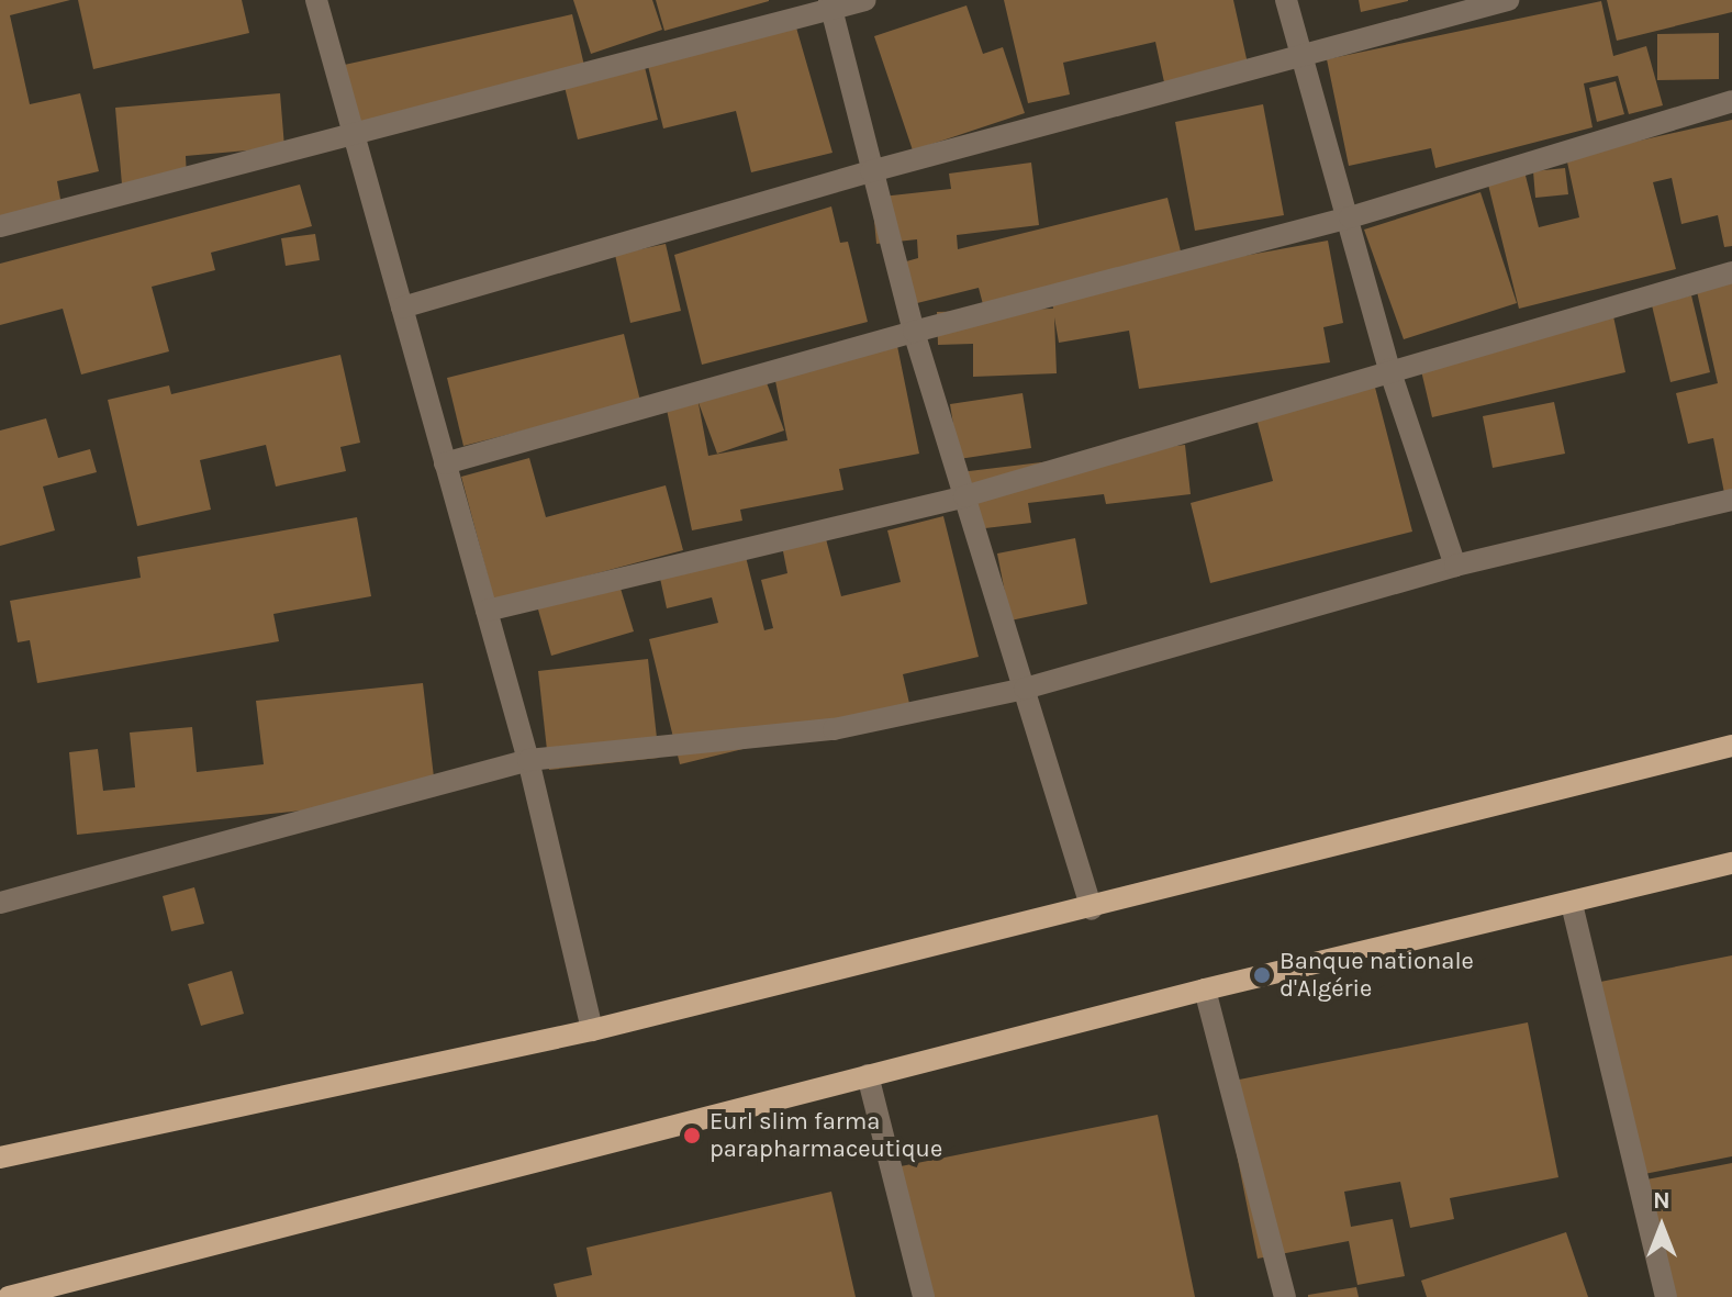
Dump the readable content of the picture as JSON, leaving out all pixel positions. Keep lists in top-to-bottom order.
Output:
{
  "places": ["Banque nationale d'Algérie", "Eurl slim farma parapharmaceutique"],
  "north": "top"
}
